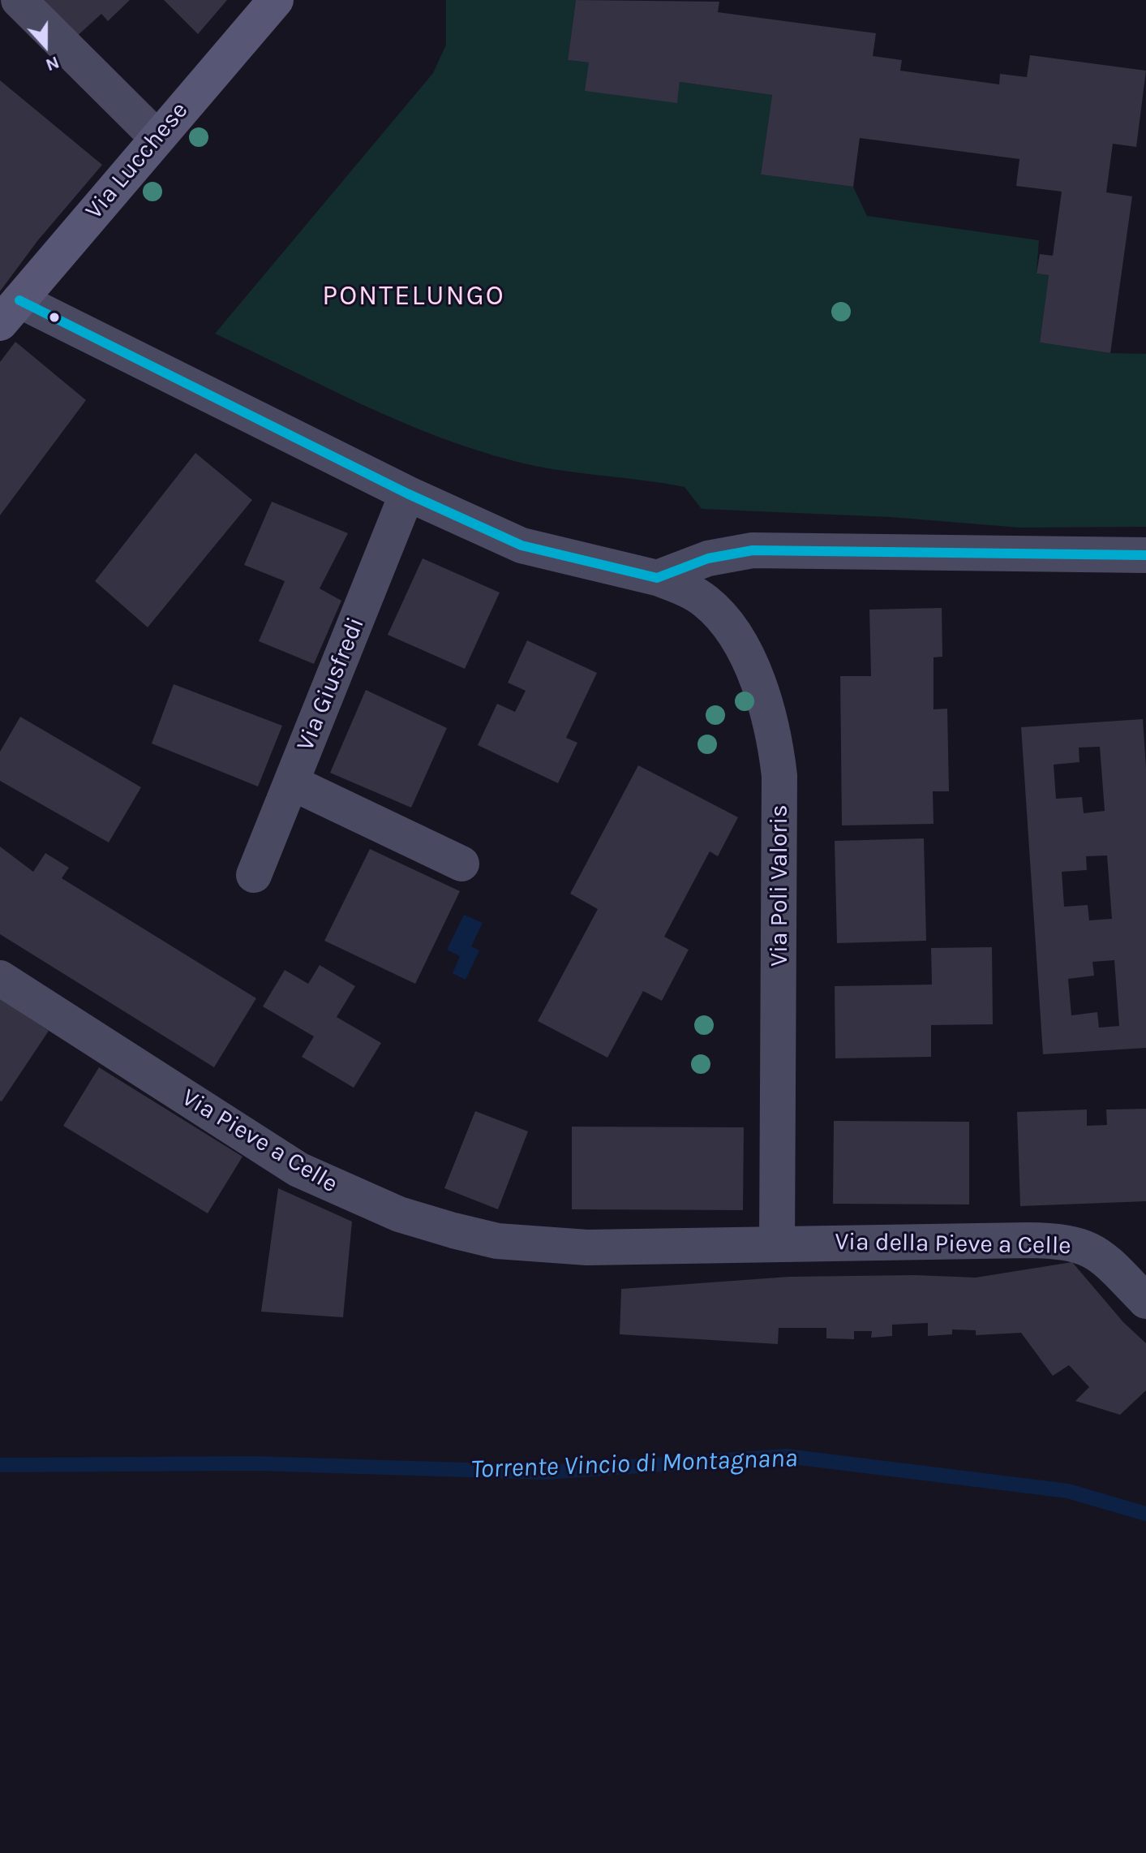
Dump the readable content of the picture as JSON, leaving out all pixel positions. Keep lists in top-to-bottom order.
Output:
{
  "streets": {
    "street": [
      "Via Lucchese",
      "Via Giusfredi",
      "Via Poli Valoris",
      "Via Pieve a Celle",
      "Via della Pieve a Celle"
    ]
  },
  "crossings": [
    ["Via Lucchese", "Via Poli Valoris"],
    ["Via Giusfredi", "Via Poli Valoris"],
    ["Via Poli Valoris", "Via Pieve a Celle"],
    ["Via Poli Valoris", "Via della Pieve a Celle"],
    ["Via Pieve a Celle", "Via della Pieve a Celle"]
  ],
  "districts": ["PONTELUNGO"],
  "water": ["Torrente Vincio di Montagnana"],
  "north": "bottom"
}
